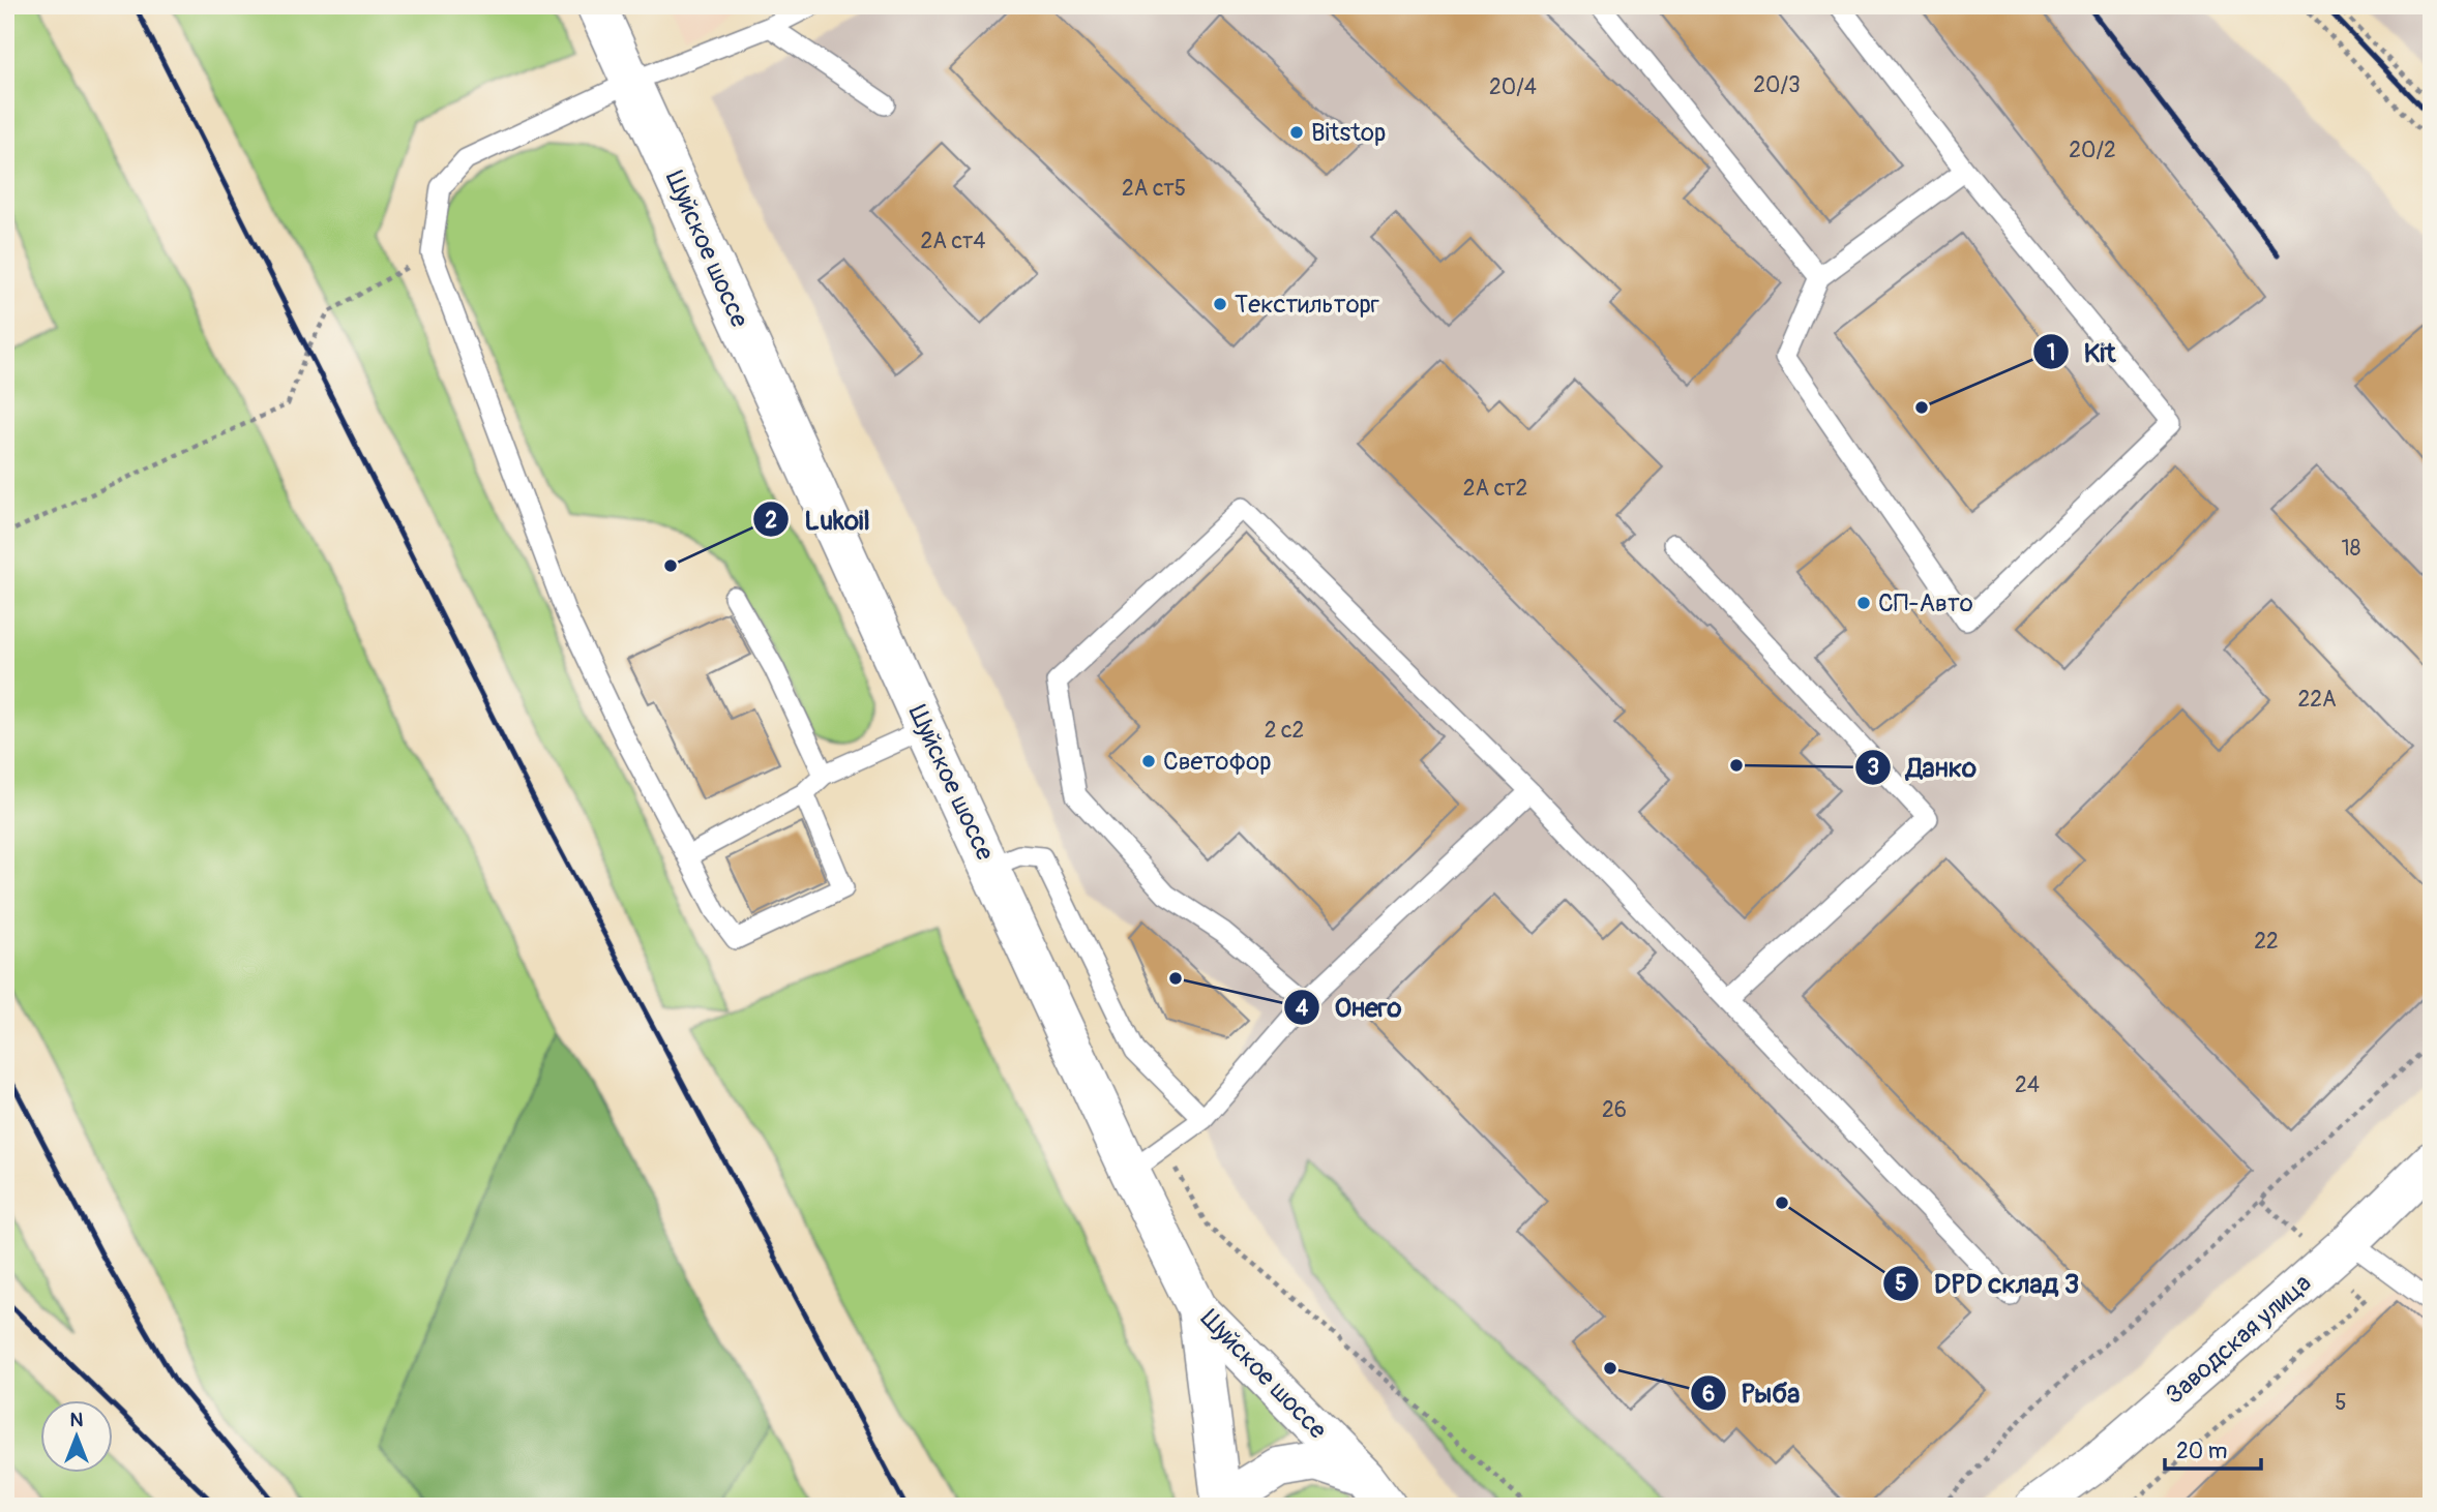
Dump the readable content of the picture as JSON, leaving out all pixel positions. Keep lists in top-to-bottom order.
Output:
{
  "streets": {
    "main road": ["Шуйское шоссе", "Заводская улица"]
  },
  "places": [
    "Bitstop",
    "Текстильторг",
    "Kit",
    "Lukoil",
    "СП-Авто",
    "Светофор",
    "Данко",
    "Онего",
    "DPD склад 3",
    "Рыба"
  ],
  "house_numbers": [
    "20/3",
    "20/4",
    "20/2",
    "2А ст5",
    "2А ст4",
    "2А ст2",
    "18",
    "22А",
    "2 с2",
    "22",
    "24",
    "26",
    "5"
  ],
  "scale_bar": "20 m",
  "north": "top"
}
